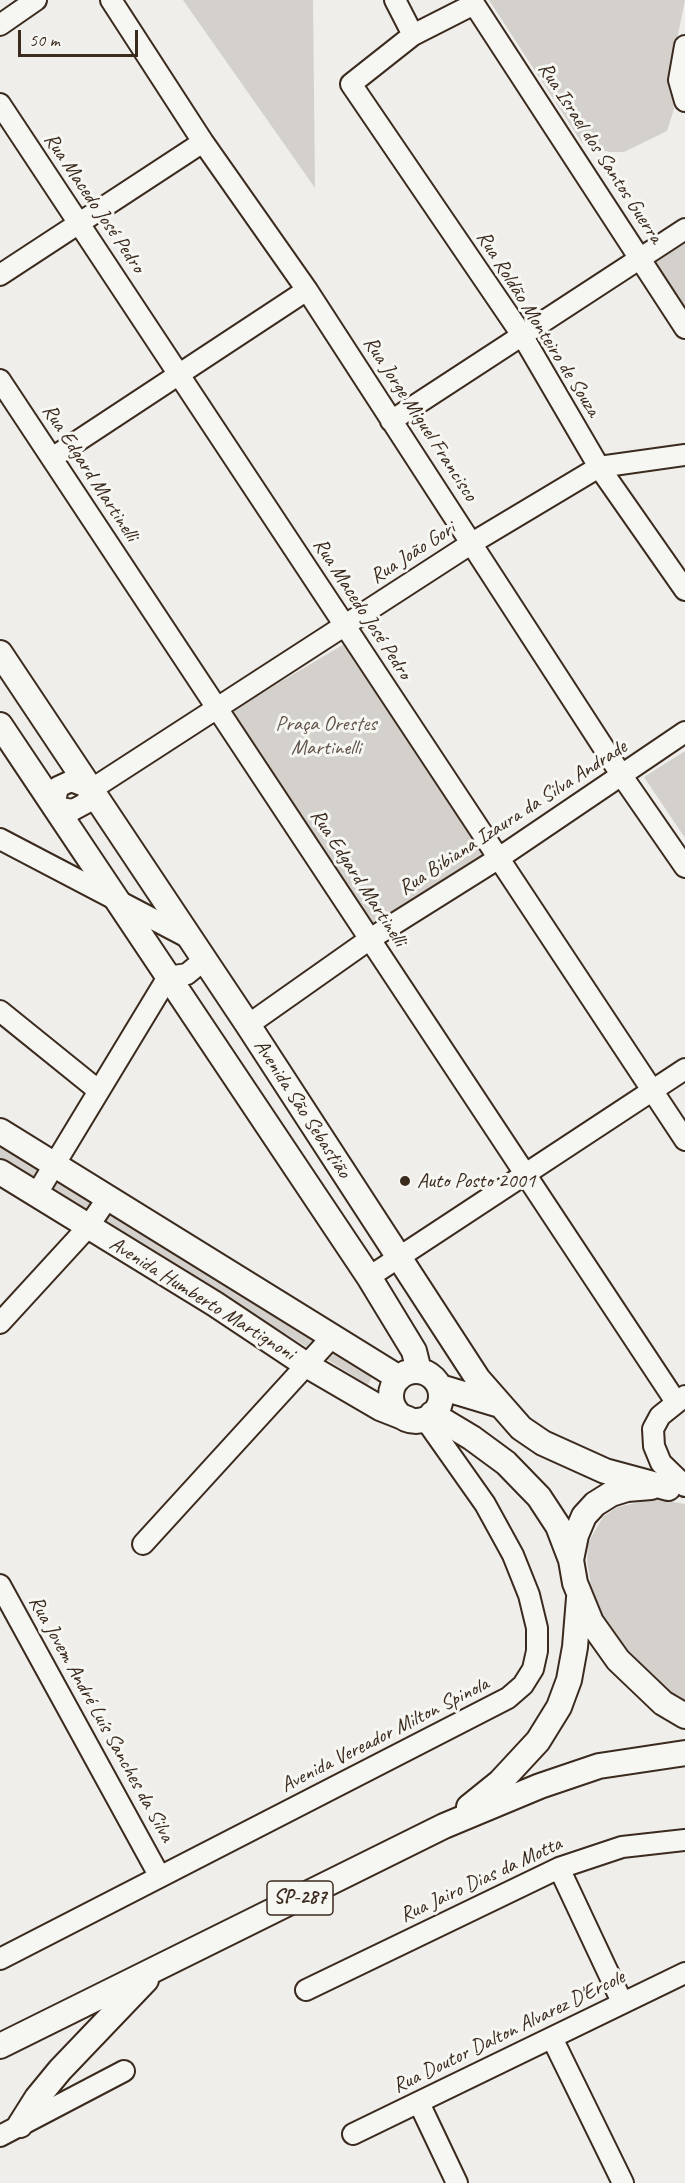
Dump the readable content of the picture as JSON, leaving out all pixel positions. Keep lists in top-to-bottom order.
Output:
{
  "streets": {
    "main road": ["Avenida São Sebastião", "Avenida Humberto Martignoni", "SP-287"],
    "street": [
      "Rua Israel dos Santos Guerra",
      "Rua Macedo José Pedro",
      "Rua Roldão Monteiro de Souza",
      "Rua Jorge Miguel Francisco",
      "Rua Edgard Martinelli",
      "Rua João Gori",
      "Rua Bibiana Izaura da Silva Andrade",
      "Rua Jovem André Luís Sanches da Silva",
      "Avenida Vereador Milton Spinola",
      "Rua Jairo Dias da Motta",
      "Rua Doutor Dalton Alvarez D'Ercole"
    ]
  },
  "crossings": [
    ["Rua Israel dos Santos Guerra", "Rua Roldão Monteiro de Souza"],
    ["Rua Macedo José Pedro", "Rua João Gori"],
    ["Rua Macedo José Pedro", "Rua Bibiana Izaura da Silva Andrade"],
    ["Rua Roldão Monteiro de Souza", "Rua João Gori"],
    ["Rua Jorge Miguel Francisco", "Rua João Gori"],
    ["Rua Jorge Miguel Francisco", "Rua Bibiana Izaura da Silva Andrade"],
    ["Rua Edgard Martinelli", "Rua João Gori"],
    ["Rua Edgard Martinelli", "Rua Bibiana Izaura da Silva Andrade"],
    ["Rua João Gori", "Avenida São Sebastião"],
    ["Rua Bibiana Izaura da Silva Andrade", "Avenida São Sebastião"],
    ["Avenida São Sebastião", "Avenida Humberto Martignoni"],
    ["Avenida São Sebastião", "Avenida Vereador Milton Spinola"],
    ["Avenida Humberto Martignoni", "Avenida Vereador Milton Spinola"],
    ["Avenida Humberto Martignoni", "SP-287"],
    ["Rua Jovem André Luís Sanches da Silva", "Avenida Vereador Milton Spinola"]
  ],
  "parks": ["Praça Orestes Martinelli"],
  "places": ["Auto Posto 2001"],
  "scale_bar": "50 m"
}
